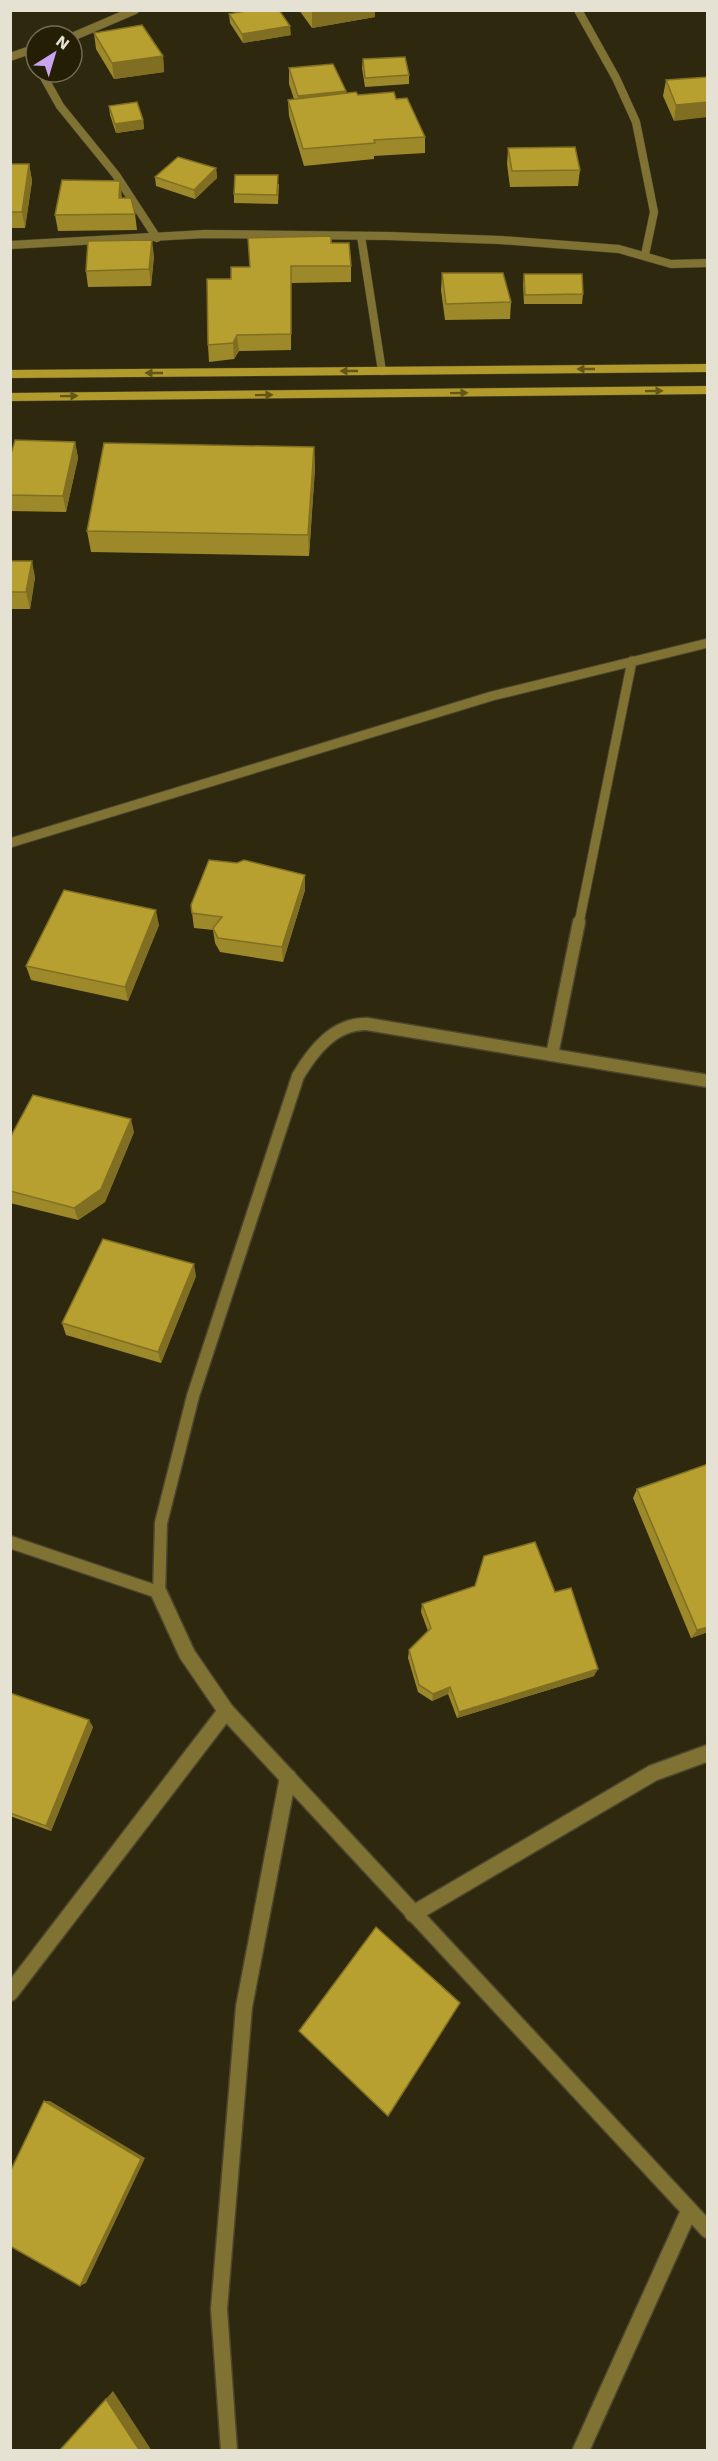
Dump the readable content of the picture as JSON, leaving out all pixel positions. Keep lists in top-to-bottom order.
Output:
{
  "north": "top right"
}
